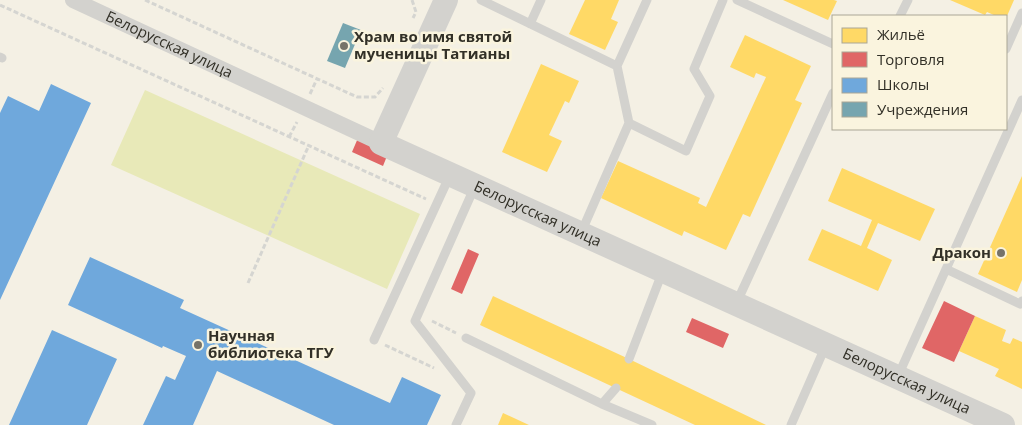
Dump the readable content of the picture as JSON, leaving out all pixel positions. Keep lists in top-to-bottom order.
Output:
{
  "streets": {
    "street": ["Белорусская улица"]
  },
  "places": ["Храм во имя святой мученицы Татианы", "Дракон", "Научная библиотека ТГУ"],
  "legend": [
    "Жильё",
    "Торговля",
    "Школы",
    "Учреждения"
  ]
}
